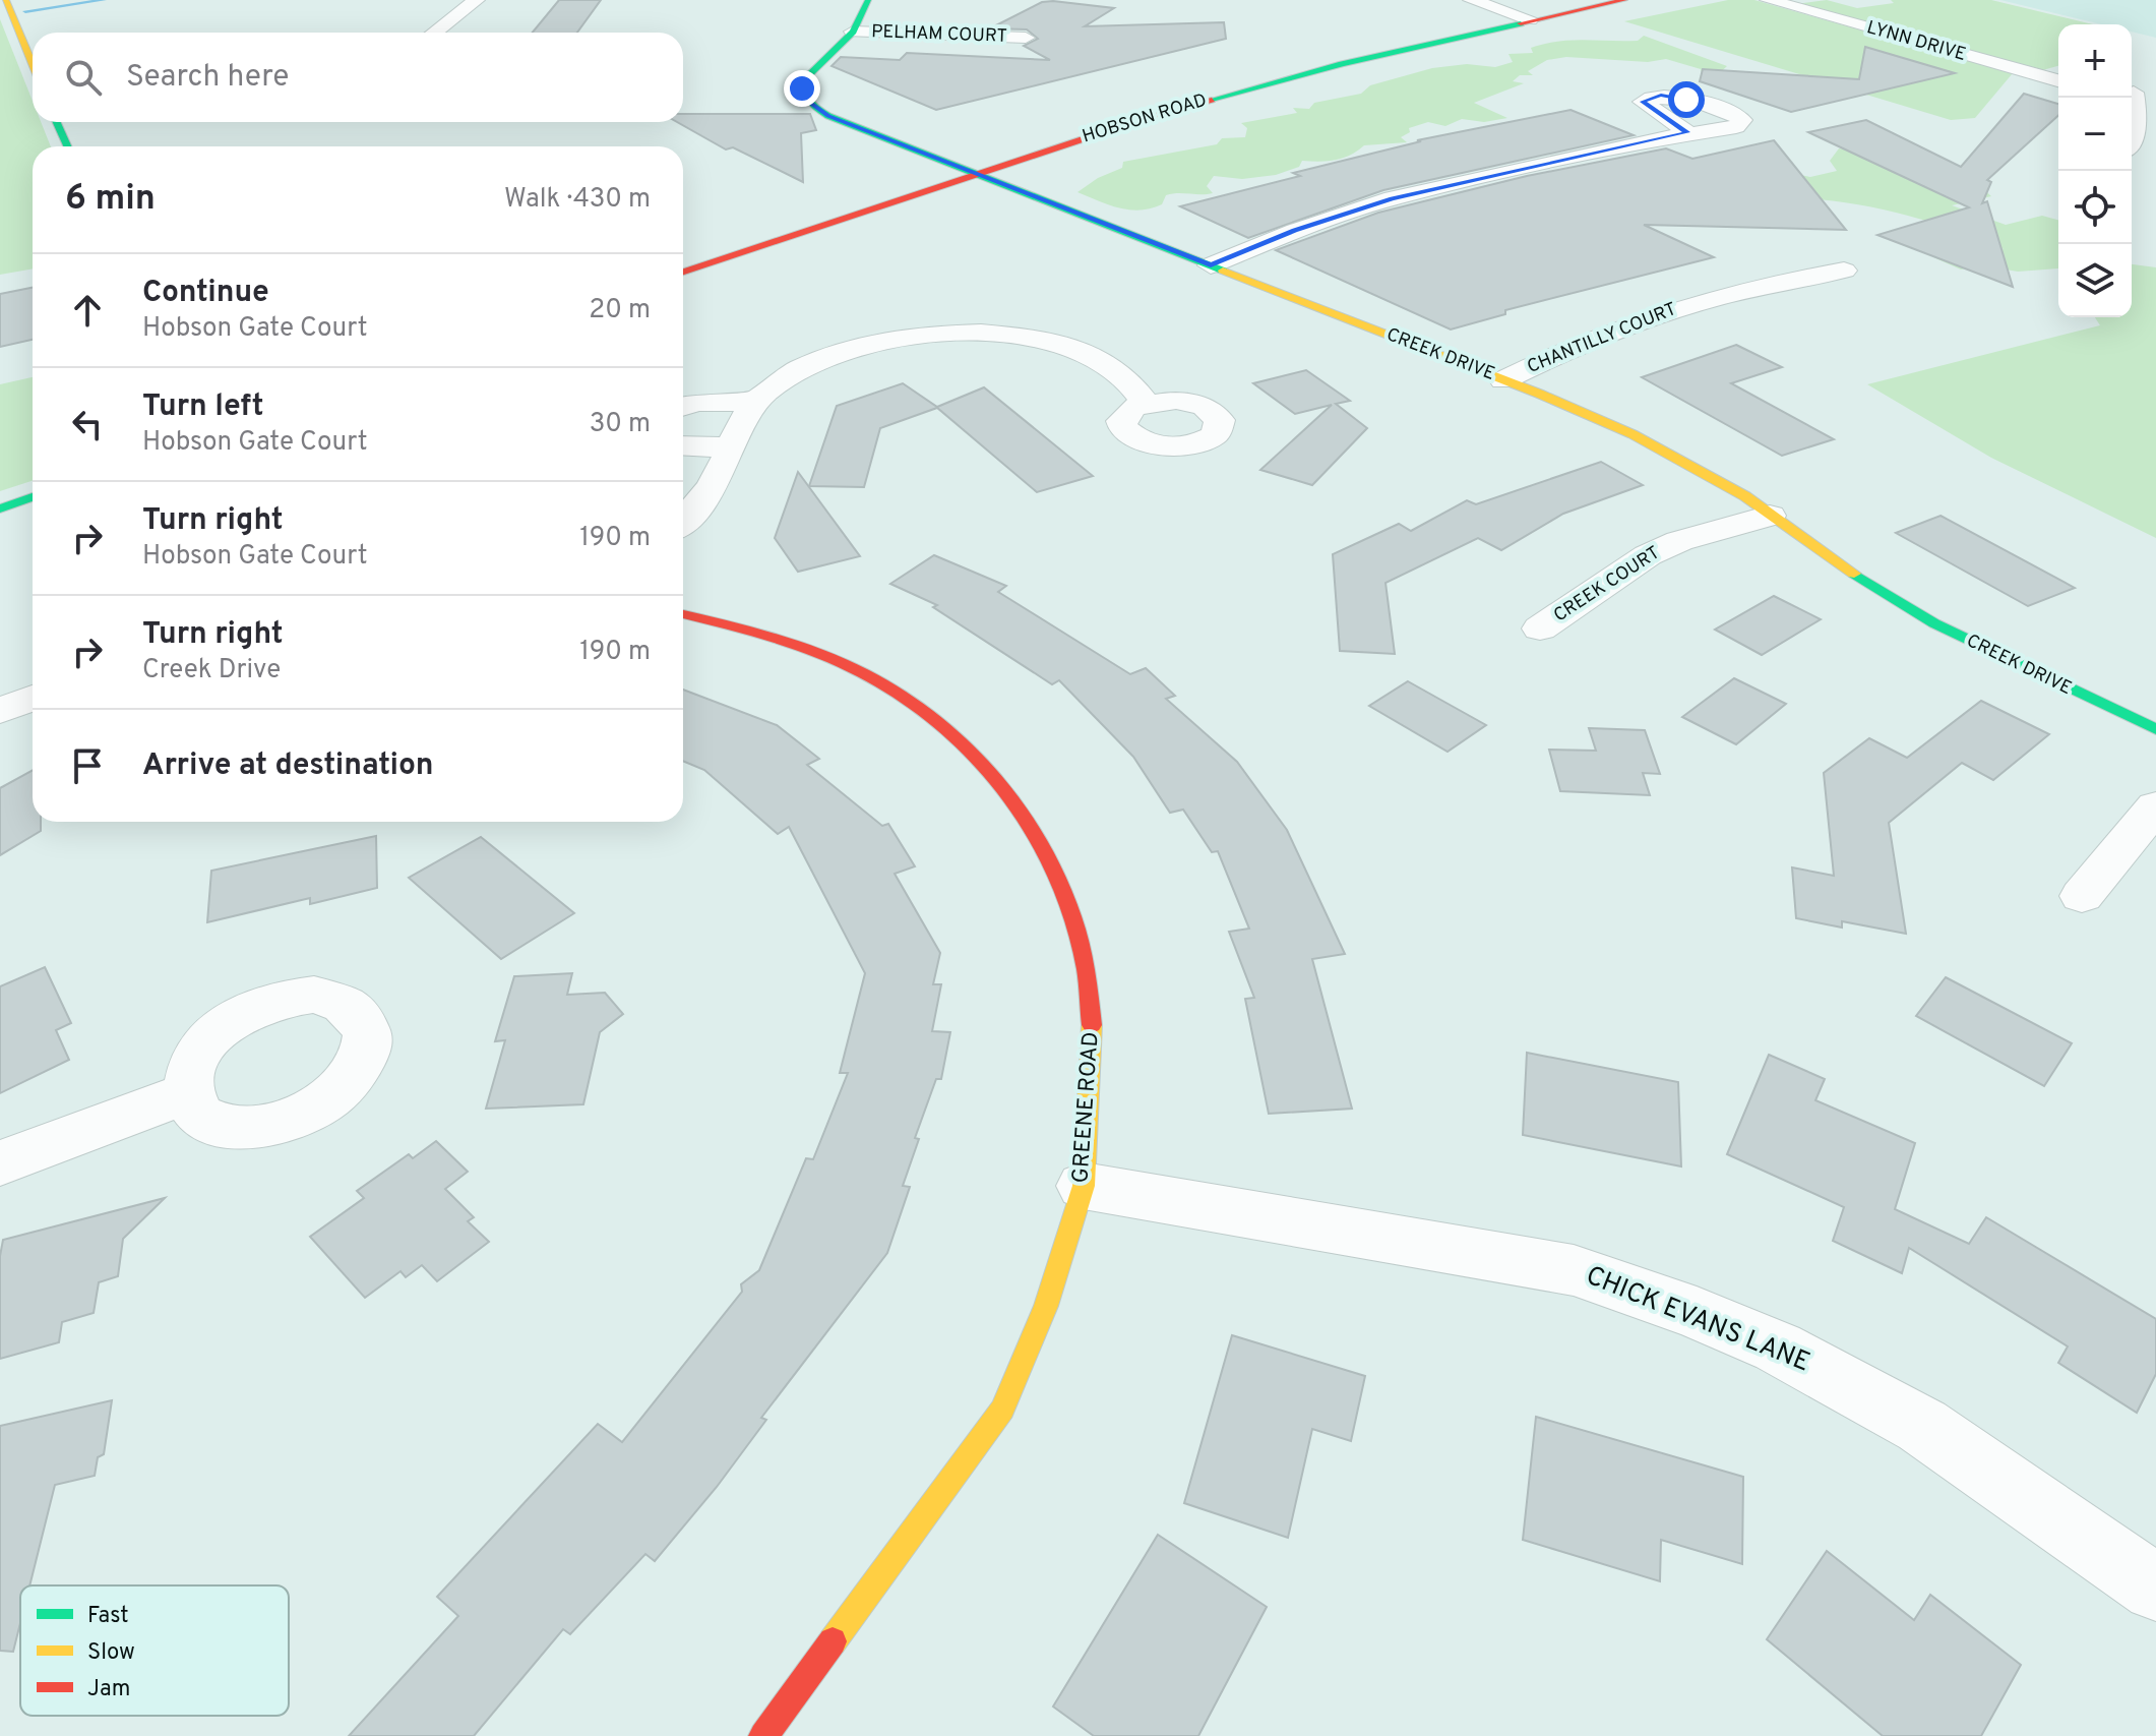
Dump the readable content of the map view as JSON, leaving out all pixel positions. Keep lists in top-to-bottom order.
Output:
{
  "streets": {
    "street": [
      "PELHAM COURT",
      "LYNN DRIVE",
      "HOBSON ROAD",
      "CHANTILLY COURT",
      "CREEK DRIVE",
      "CREEK COURT",
      "GREENE ROAD",
      "CHICK EVANS LANE"
    ]
  },
  "crossings": [
    ["PELHAM COURT", "CREEK DRIVE"],
    ["HOBSON ROAD", "CREEK DRIVE"],
    ["CHANTILLY COURT", "CREEK DRIVE"],
    ["CREEK DRIVE", "CREEK COURT"],
    ["GREENE ROAD", "CHICK EVANS LANE"]
  ],
  "legend": ["Fast", "Slow", "Jam"],
  "page": {
    "map_buttons": ["+", "−"],
    "search": "Search here",
    "heading": ["6 min", "Walk · 430 m"],
    "list": [
      ["Continue", "Hobson Gate Court", "20 m"],
      ["Turn left", "Hobson Gate Court", "30 m"],
      ["Turn right", "Hobson Gate Court", "190 m"],
      ["Turn right", "Creek Drive", "190 m"],
      "Arrive at destination"
    ]
  }
}
